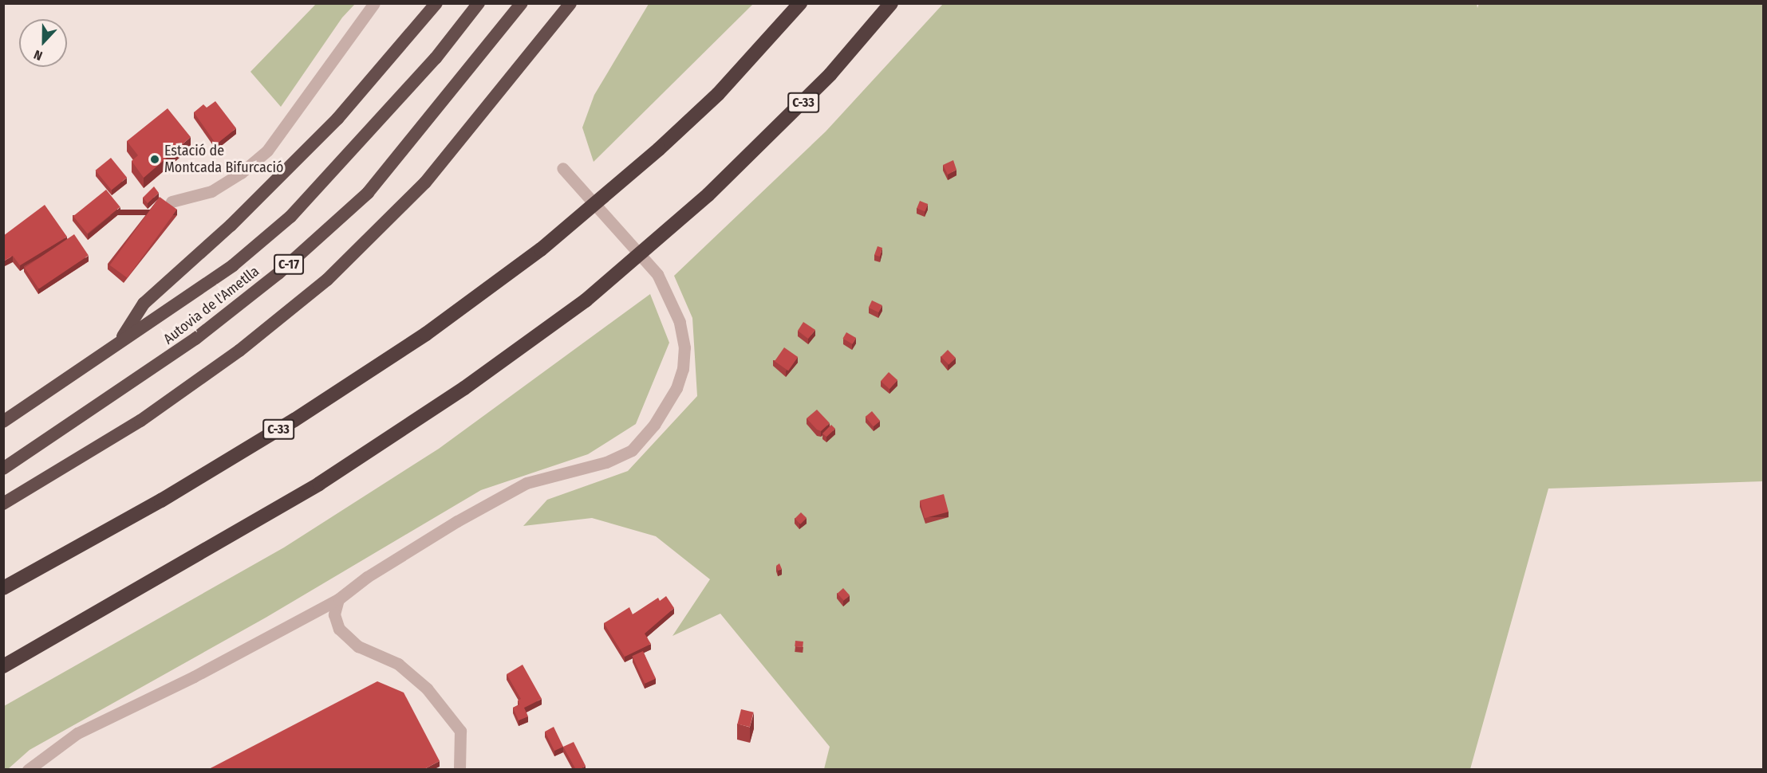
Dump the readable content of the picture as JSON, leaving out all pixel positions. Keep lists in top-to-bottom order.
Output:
{
  "streets": {
    "highway": ["C-33", "C-17", "Autovia de l'Ametlla"]
  },
  "places": ["Estació de Montcada Bifurcació"],
  "north": "bottom"
}
